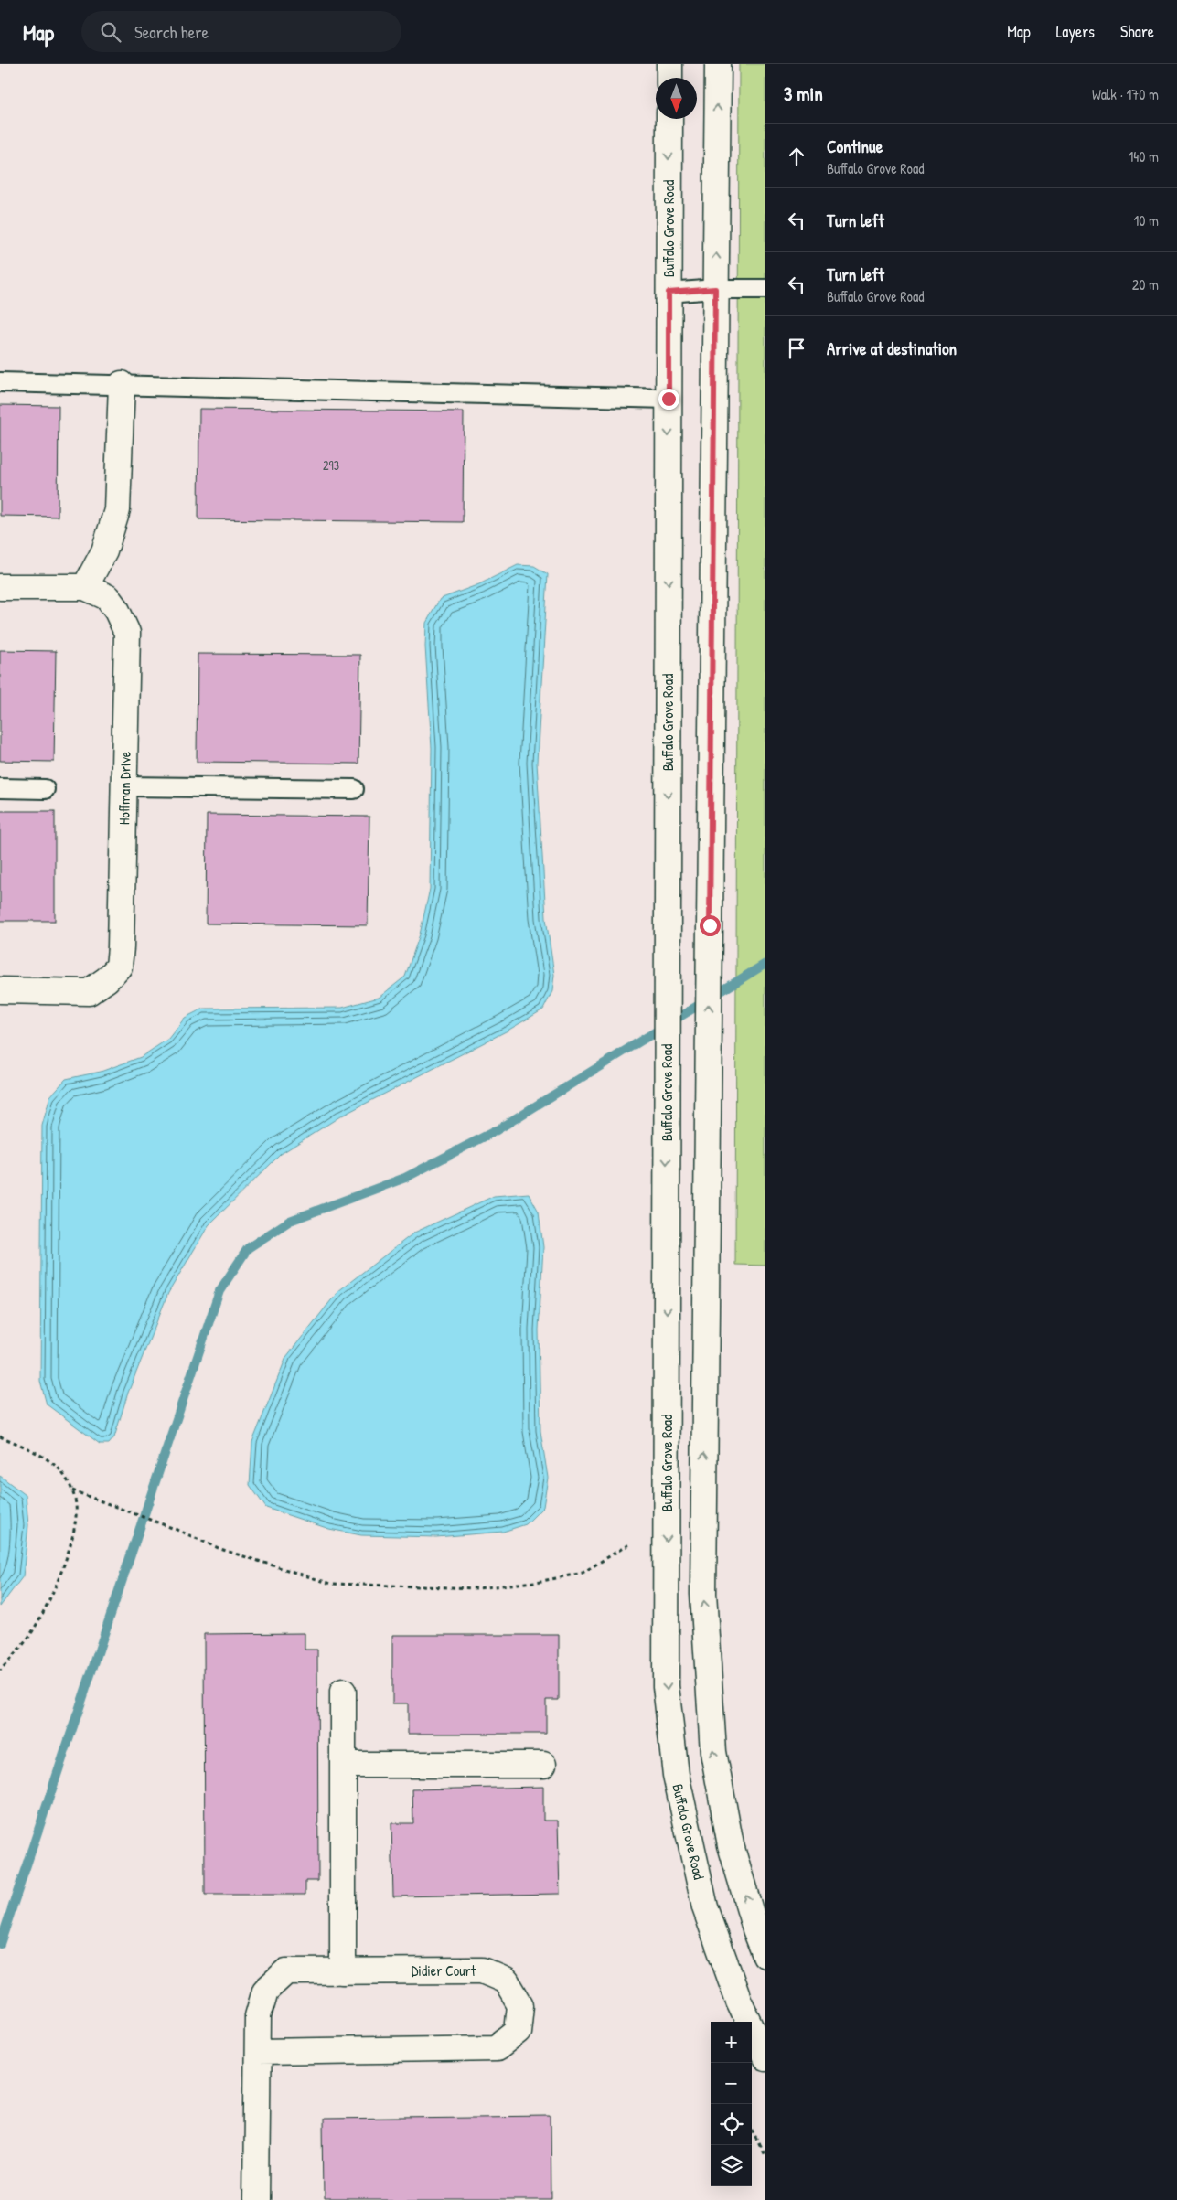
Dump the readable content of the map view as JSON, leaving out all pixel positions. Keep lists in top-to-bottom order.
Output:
{
  "streets": {
    "main road": ["Buffalo Grove Road", "Hoffman Drive", "Didier Court"]
  },
  "house_numbers": ["293"],
  "north": "bottom",
  "page": {
    "header": "Map",
    "search": "Search here",
    "nav": ["Map", "Layers", "Share"],
    "heading": ["3 min", "Walk · 170 m"],
    "list": [
      ["Continue", "Buffalo Grove Road", "140 m"],
      ["Turn left", "10 m"],
      ["Turn left", "Buffalo Grove Road", "20 m"],
      "Arrive at destination"
    ],
    "map_buttons": ["+", "−"]
  }
}
